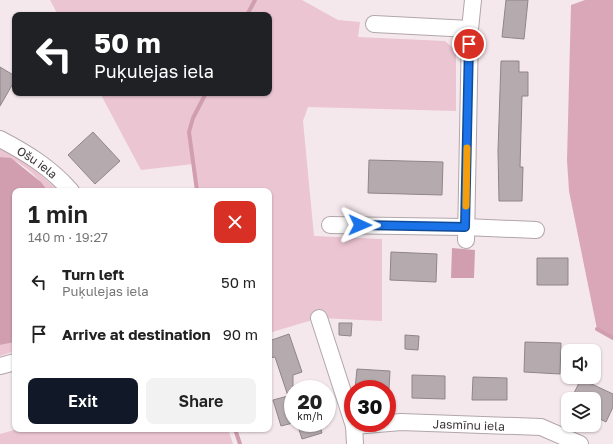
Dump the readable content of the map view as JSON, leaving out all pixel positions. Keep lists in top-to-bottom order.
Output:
{
  "streets": {
    "street": ["Ošu iela", "Jasmīnu iela"]
  },
  "page": {
    "turn": ["50 m", "Puķulejas iela"],
    "heading": ["1 min", "140 m · 19:27"],
    "list": [
      {
        "name": "Turn left",
        "note": "Puķulejas iela",
        "value": "50 m"
      },
      {
        "name": "Arrive at destination",
        "value": "90 m"
      }
    ],
    "buttons": ["Exit", "Share"],
    "speed": "20 km/h",
    "limit": "30"
  }
}
